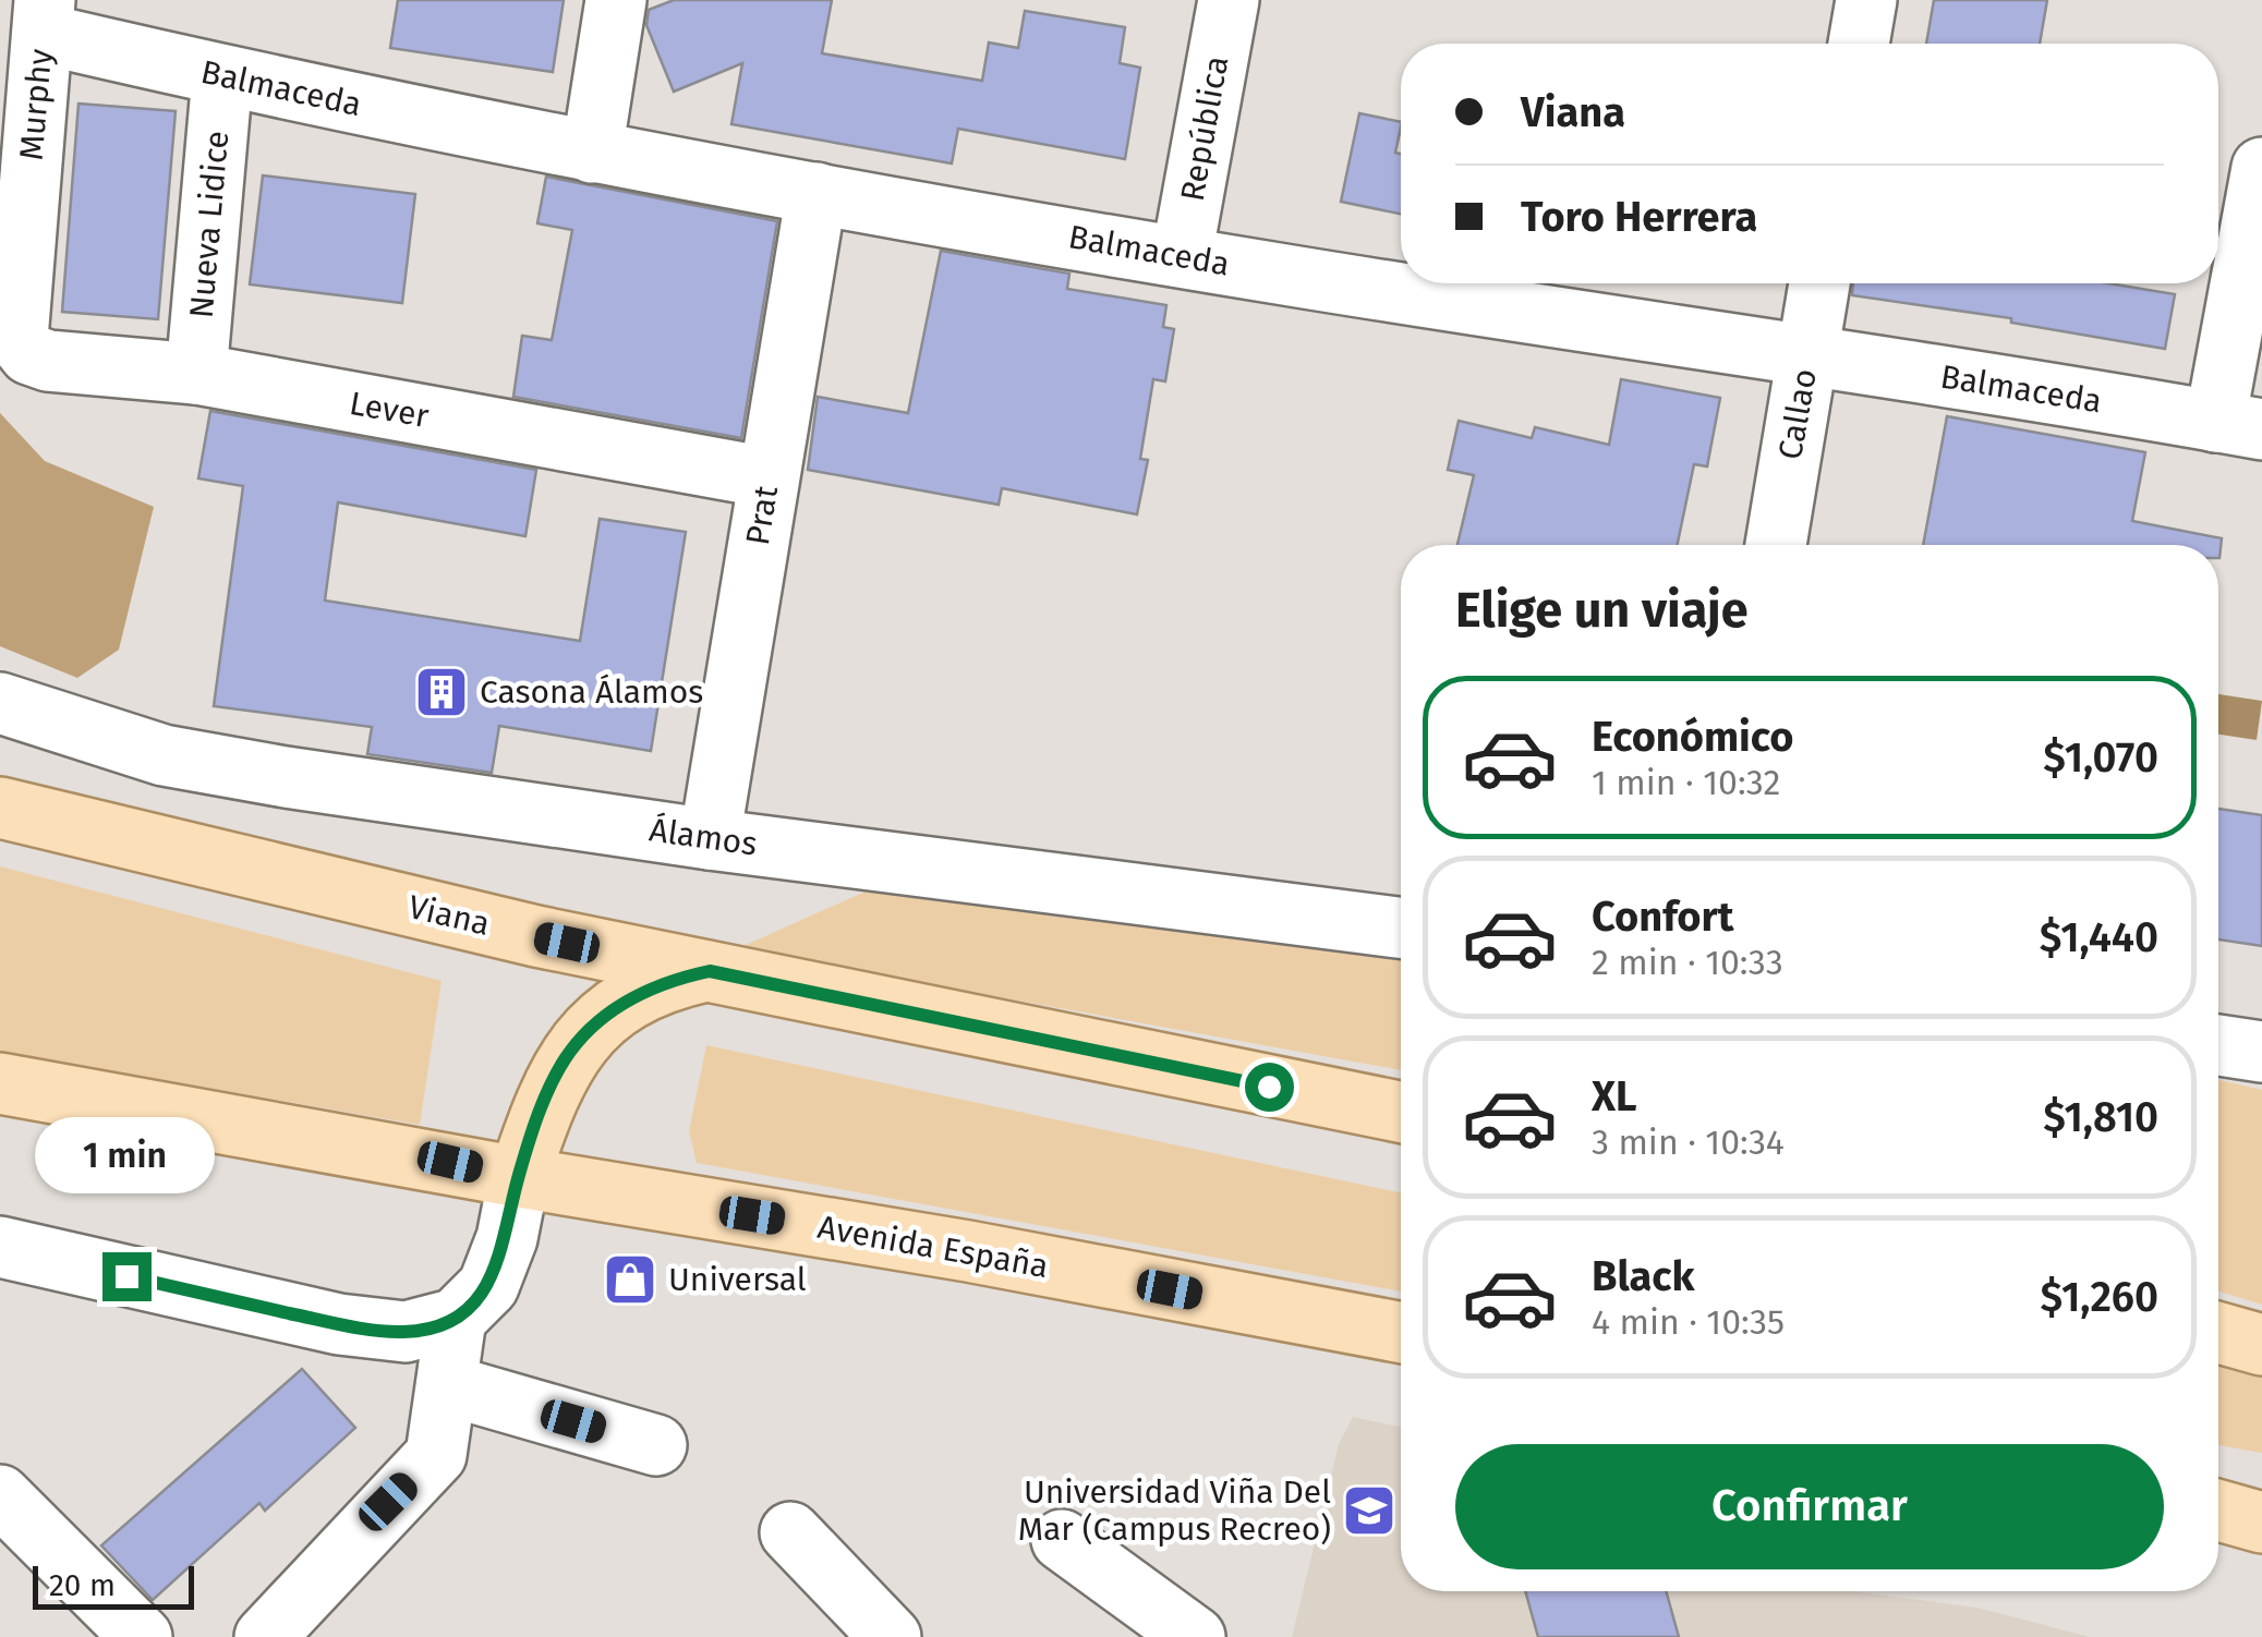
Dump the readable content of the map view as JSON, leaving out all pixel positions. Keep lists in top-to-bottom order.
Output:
{
  "streets": {
    "main road": ["Viana", "Avenida España"],
    "street": [
      "Balmaceda",
      "Murphy",
      "República",
      "Nueva Lidice",
      "Lever",
      "Callao",
      "Prat",
      "Álamos"
    ]
  },
  "crossings": [
    ["Balmaceda", "Murphy"],
    ["Balmaceda", "República"],
    ["Balmaceda", "Nueva Lidice"],
    ["Balmaceda", "Callao"],
    ["Balmaceda", "Prat"],
    ["Murphy", "Lever"],
    ["Nueva Lidice", "Lever"],
    ["Lever", "Prat"],
    ["Prat", "Álamos"]
  ],
  "places": {
    "building": ["Casona Álamos"],
    "shop": ["Universal"],
    "school or university": ["Universidad Viña Del Mar (Campus Recreo)"]
  },
  "scale_bar": "20 m",
  "page": {
    "banner": ["Viana", "Toro Herrera"],
    "heading": "Elige un viaje",
    "list": [
      {
        "name": "Económico",
        "note": "1 min · 10:32",
        "value": "$1,070"
      },
      {
        "name": "Confort",
        "note": "2 min · 10:33",
        "value": "$1,440"
      },
      {
        "name": "XL",
        "note": "3 min · 10:34",
        "value": "$1,810"
      },
      {
        "name": "Black",
        "note": "4 min · 10:35",
        "value": "$1,260"
      }
    ],
    "bubble": "1 min",
    "buttons": "Confirmar",
    "scale": "20 m"
  }
}
